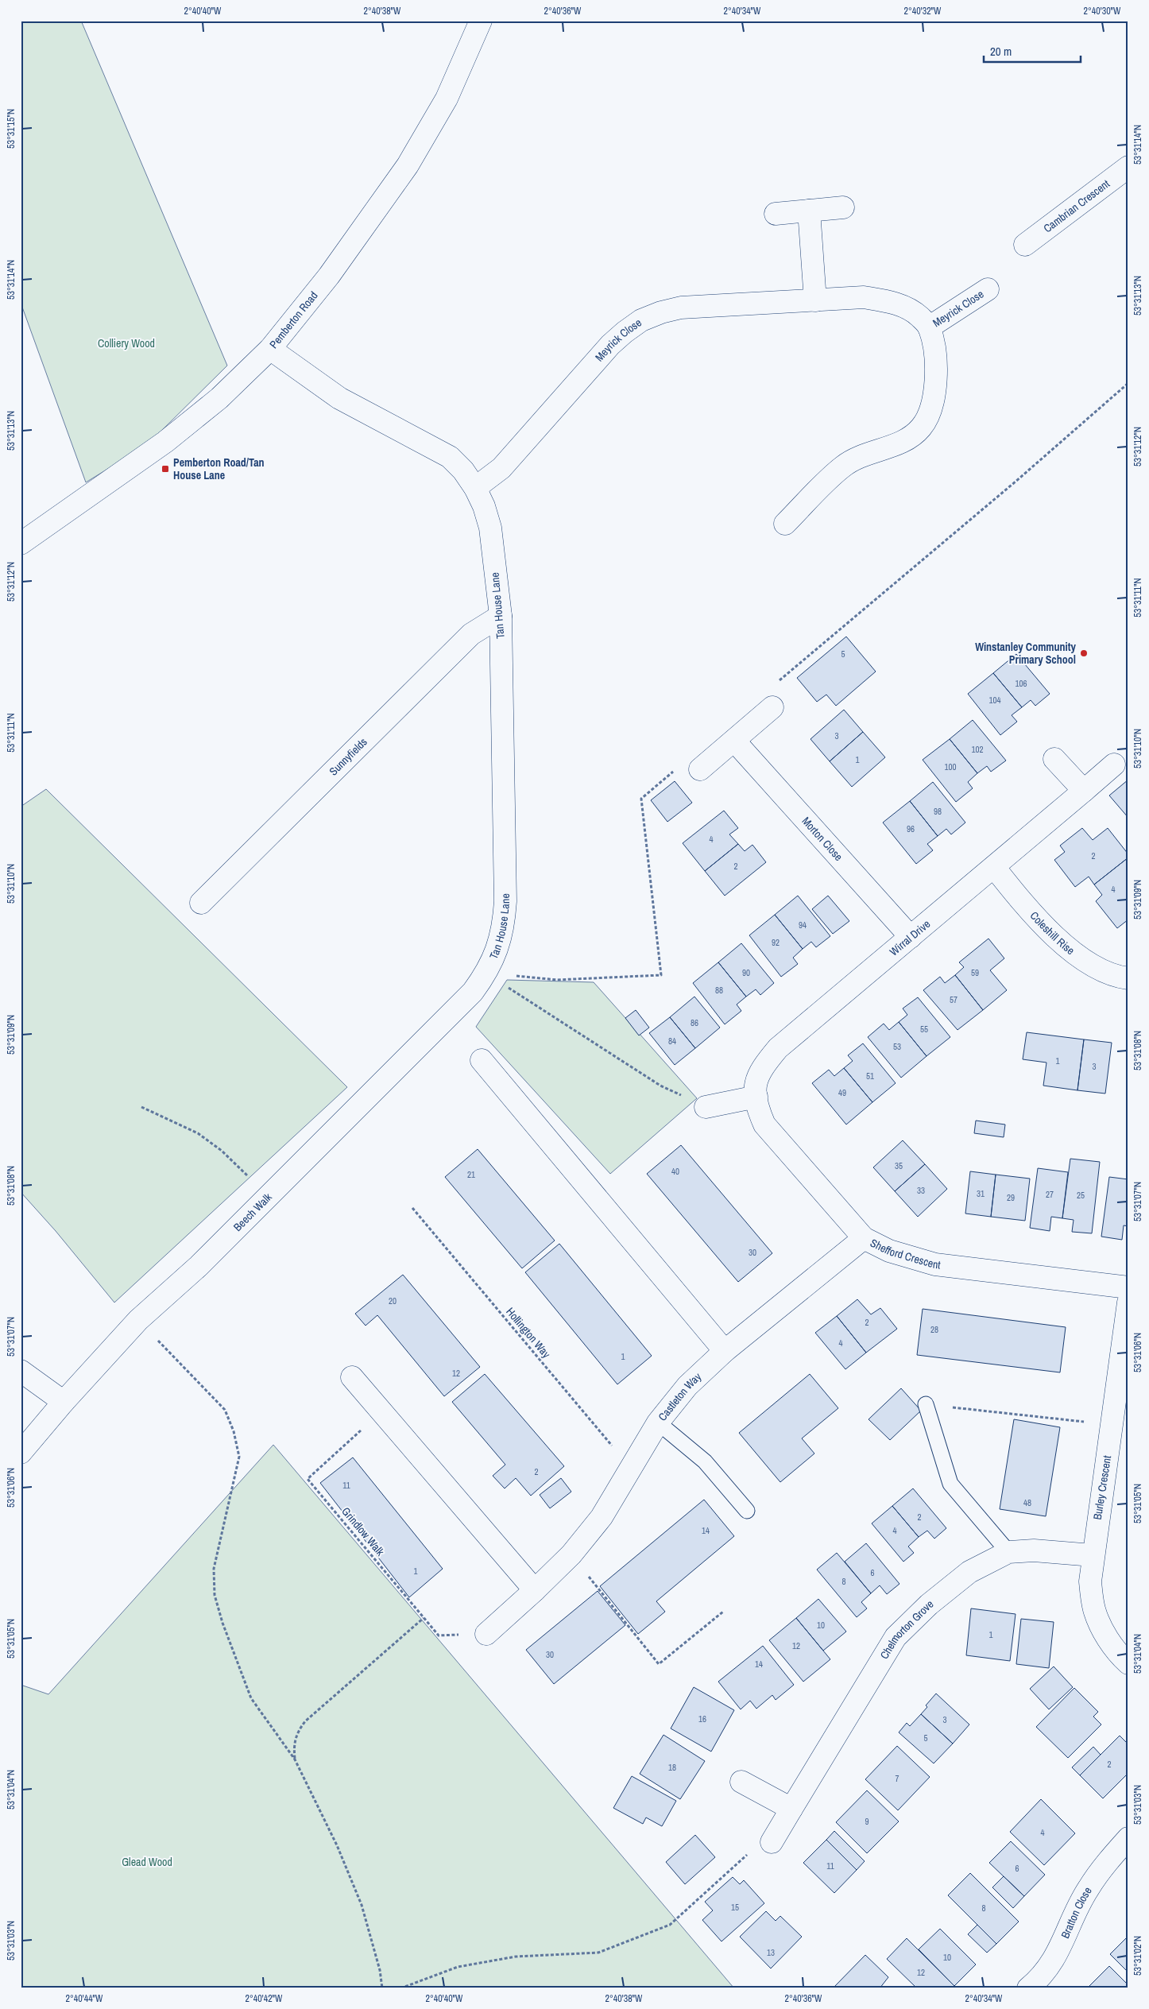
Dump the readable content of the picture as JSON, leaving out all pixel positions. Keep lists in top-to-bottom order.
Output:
{
  "streets": {
    "street": [
      "Cambrian Crescent",
      "Meyrick Close",
      "Pemberton Road",
      "Tan House Lane",
      "Sunnyfields",
      "Morton Close",
      "Coleshill Rise",
      "Wirral Drive",
      "Beech Walk",
      "Shefford Crescent",
      "Castleton Way",
      "Burley Crescent",
      "Chelmorton Grove",
      "Bratton Close"
    ],
    "path": ["Hollington Way", "Grindlow Walk"]
  },
  "crossings": [
    ["Meyrick Close", "Tan House Lane"],
    ["Pemberton Road", "Tan House Lane"],
    ["Tan House Lane", "Sunnyfields"],
    ["Tan House Lane", "Beech Walk"],
    ["Morton Close", "Wirral Drive"],
    ["Coleshill Rise", "Wirral Drive"],
    ["Wirral Drive", "Shefford Crescent"],
    ["Shefford Crescent", "Castleton Way"],
    ["Hollington Way", "Castleton Way"],
    ["Castleton Way", "Grindlow Walk"],
    ["Burley Crescent", "Chelmorton Grove"]
  ],
  "parks": ["Colliery Wood", "Glead Wood"],
  "places": {
    "transit": ["Pemberton Road/Tan House Lane"],
    "other": ["Winstanley Community Primary School"]
  },
  "house_numbers": [
    "5",
    "106",
    "104",
    "3",
    "102",
    "1",
    "100",
    "98",
    "96",
    "4",
    "2",
    "2",
    "4",
    "94",
    "92",
    "90",
    "59",
    "88",
    "57",
    "86",
    "55",
    "84",
    "53",
    "1",
    "3",
    "51",
    "49",
    "35",
    "40",
    "21",
    "33",
    "31",
    "27",
    "25",
    "29",
    "30",
    "20",
    "2",
    "28",
    "4",
    "1",
    "12",
    "2",
    "11",
    "48",
    "2",
    "14",
    "4",
    "1",
    "6",
    "8",
    "10",
    "1",
    "12",
    "30",
    "14",
    "16",
    "3",
    "5",
    "2",
    "18",
    "7",
    "9",
    "4",
    "11",
    "6",
    "15",
    "8",
    "13",
    "10",
    "12"
  ],
  "scale_bar": "20 m",
  "coordinates": [
    "2°40'40\"W",
    "2°40'38\"W",
    "2°40'36\"W",
    "2°40'34\"W",
    "2°40'32\"W",
    "2°40'30\"W",
    "53°31'15\"N",
    "53°31'14\"N",
    "53°31'13\"N",
    "53°31'12\"N",
    "53°31'11\"N",
    "53°31'10\"N",
    "53°31'09\"N",
    "53°31'08\"N",
    "53°31'07\"N",
    "53°31'06\"N",
    "53°31'05\"N",
    "53°31'04\"N",
    "53°31'03\"N",
    "53°31'02\"N",
    "2°40'44\"W",
    "2°40'42\"W"
  ]
}
